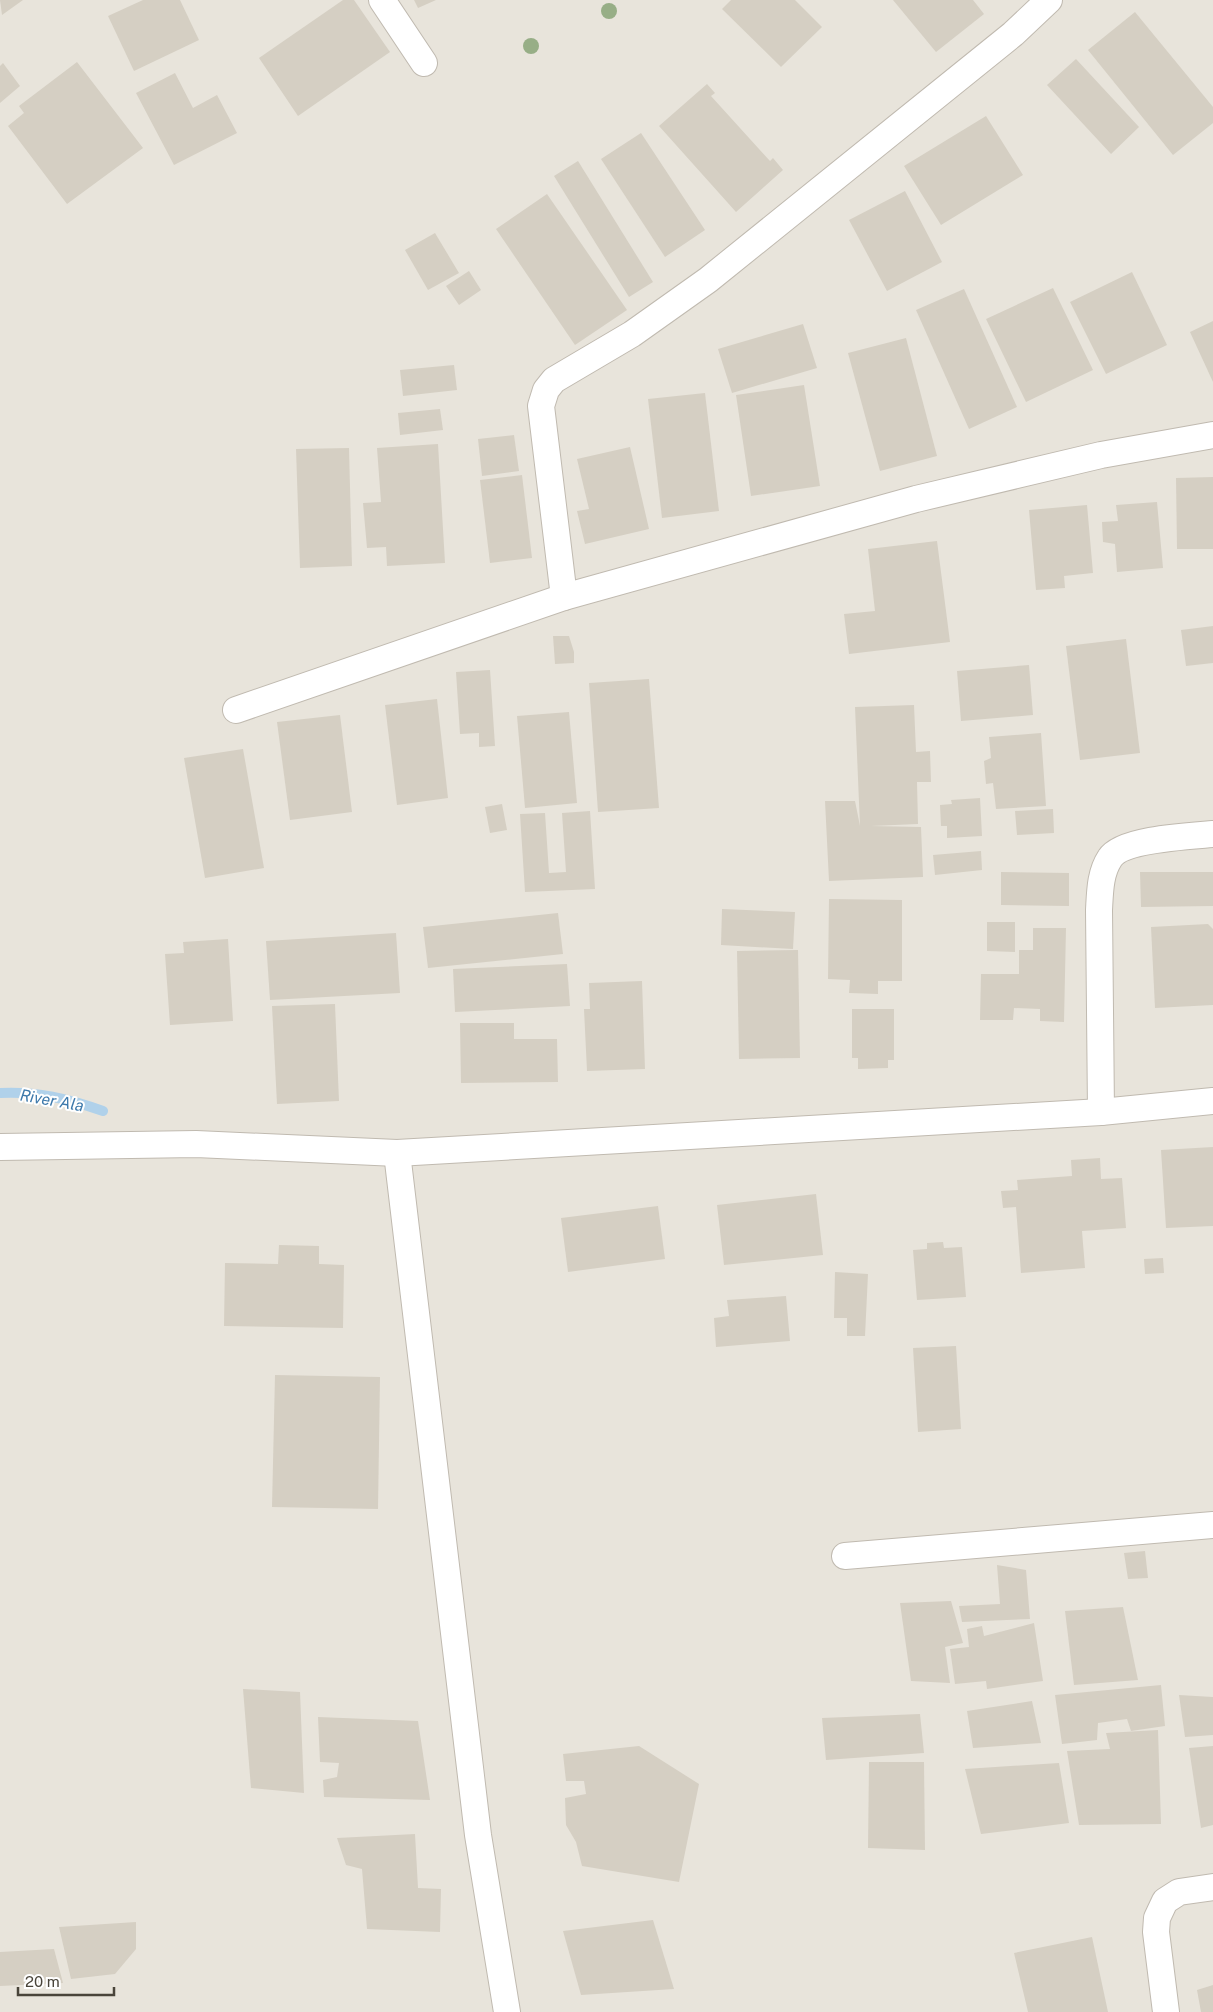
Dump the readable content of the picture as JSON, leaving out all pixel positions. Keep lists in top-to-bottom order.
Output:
{
  "water": ["River Ala"],
  "scale_bar": "20 m"
}
